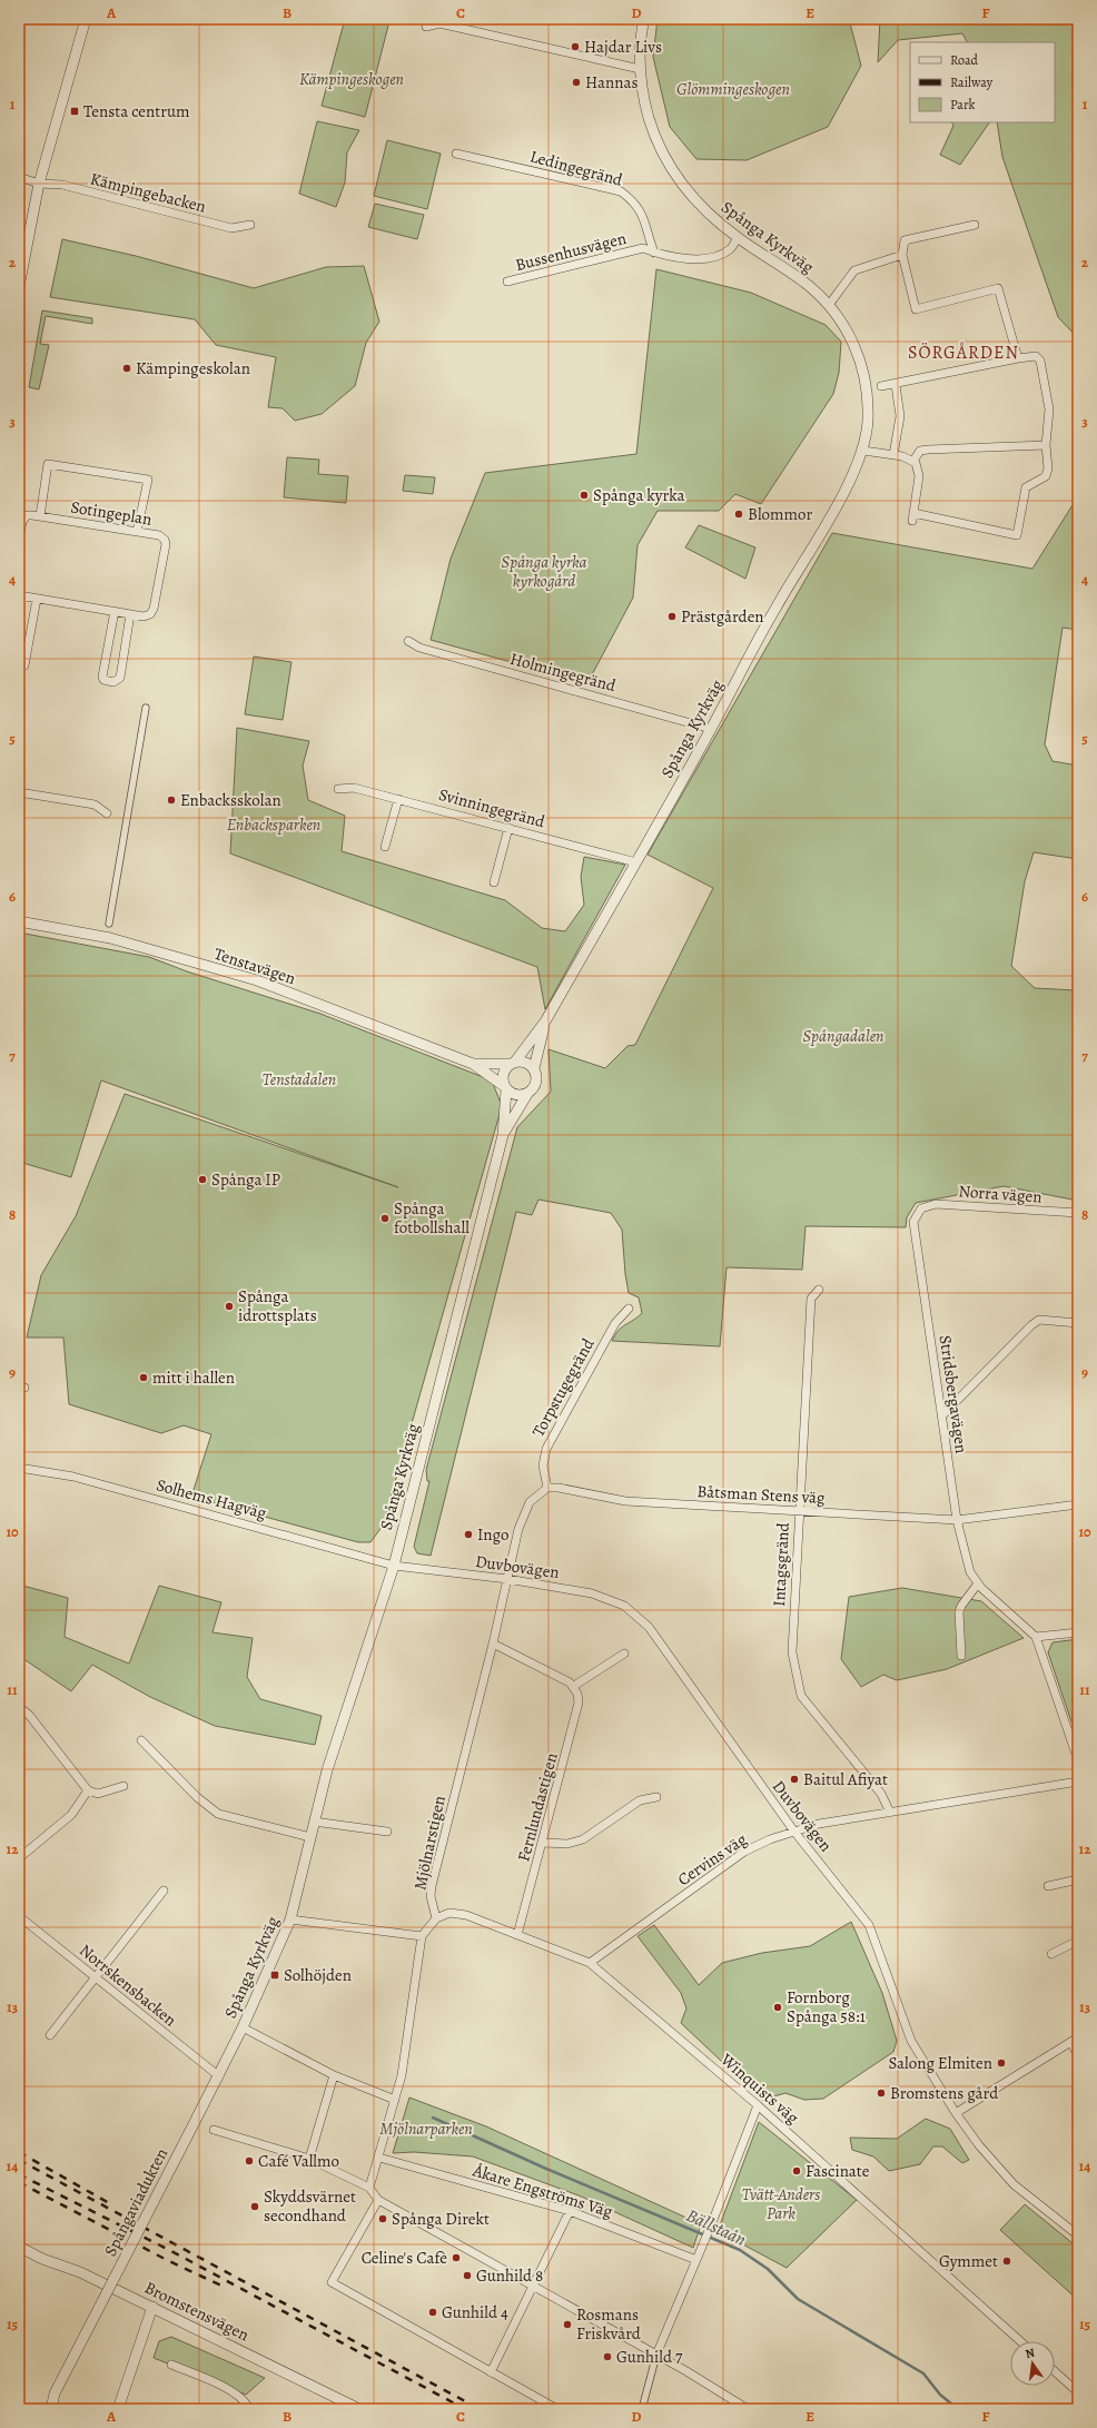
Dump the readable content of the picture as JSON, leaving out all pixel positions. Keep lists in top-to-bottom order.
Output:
{
  "streets": {
    "street": [
      "Ledingegränd",
      "Kämpingebacken",
      "Spånga Kyrkväg",
      "Bussenhusvägen",
      "Sotingeplan",
      "Holmingegränd",
      "Svinningegränd",
      "Tenstavägen",
      "Norra vägen",
      "Torpstugegränd",
      "Stridsbergavägen",
      "Båtsman Stens väg",
      "Solhems Hagväg",
      "Intagsgränd",
      "Duvbovägen",
      "Fernlundastigen",
      "Mjölnarstigen",
      "Cervins väg",
      "Norrskensbacken",
      "Winquists väg",
      "Åkare Engströms Väg",
      "Spångaviadukten",
      "Bromstensvägen"
    ]
  },
  "crossings": [
    ["Ledingegränd", "Bussenhusvägen"],
    ["Spånga Kyrkväg", "Bussenhusvägen"],
    ["Spånga Kyrkväg", "Holmingegränd"],
    ["Spånga Kyrkväg", "Svinningegränd"],
    ["Spånga Kyrkväg", "Tenstavägen"],
    ["Spånga Kyrkväg", "Solhems Hagväg"],
    ["Spånga Kyrkväg", "Duvbovägen"],
    ["Spånga Kyrkväg", "Norrskensbacken"],
    ["Spånga Kyrkväg", "Spångaviadukten"],
    ["Norra vägen", "Stridsbergavägen"],
    ["Torpstugegränd", "Båtsman Stens väg"],
    ["Stridsbergavägen", "Båtsman Stens väg"],
    ["Båtsman Stens väg", "Intagsgränd"],
    ["Solhems Hagväg", "Duvbovägen"],
    ["Intagsgränd", "Cervins väg"],
    ["Duvbovägen", "Mjölnarstigen"],
    ["Duvbovägen", "Cervins väg"],
    ["Fernlundastigen", "Winquists väg"],
    ["Mjölnarstigen", "Winquists väg"],
    ["Cervins väg", "Winquists väg"]
  ],
  "districts": ["SÖRGÅRDEN"],
  "water": ["Bällstaån"],
  "parks": [
    "Kämpingeskogen",
    "Glömmingeskogen",
    "Spånga kyrka kyrkogård",
    "Enbacksparken",
    "Spångadalen",
    "Tenstadalen",
    "Mjölnarparken",
    "Tvätt-Anders Park"
  ],
  "places": {
    "other": [
      "Hajdar Livs",
      "Hannas",
      "Kämpingeskolan",
      "Spånga kyrka",
      "Blommor",
      "Prästgården",
      "Enbacksskolan",
      "Spånga IP",
      "Spånga fotbollshall",
      "Spånga idrottsplats",
      "mitt i hallen",
      "Ingo",
      "Baitul Afiyat",
      "Fornborg Spånga 58:1",
      "Salong Elmiten",
      "Bromstens gård",
      "Café Vallmo",
      "Fascinate",
      "Skyddsvärnet secondhand",
      "Spånga Direkt",
      "Celine's Cafè",
      "Gymmet",
      "Gunhild 8",
      "Gunhild 4",
      "Rosmans Friskvård",
      "Gunhild 7"
    ],
    "transit": ["Tensta centrum", "Solhöjden"]
  },
  "legend": ["Road", "Railway", "Park"],
  "north": "top",
  "grid": {
    "columns": [
      "A",
      "B",
      "C",
      "D",
      "E",
      "F"
    ],
    "rows": [
      "1",
      "2",
      "3",
      "4",
      "5",
      "6",
      "7",
      "8",
      "9",
      "10",
      "11",
      "12",
      "13",
      "14",
      "15"
    ]
  }
}
